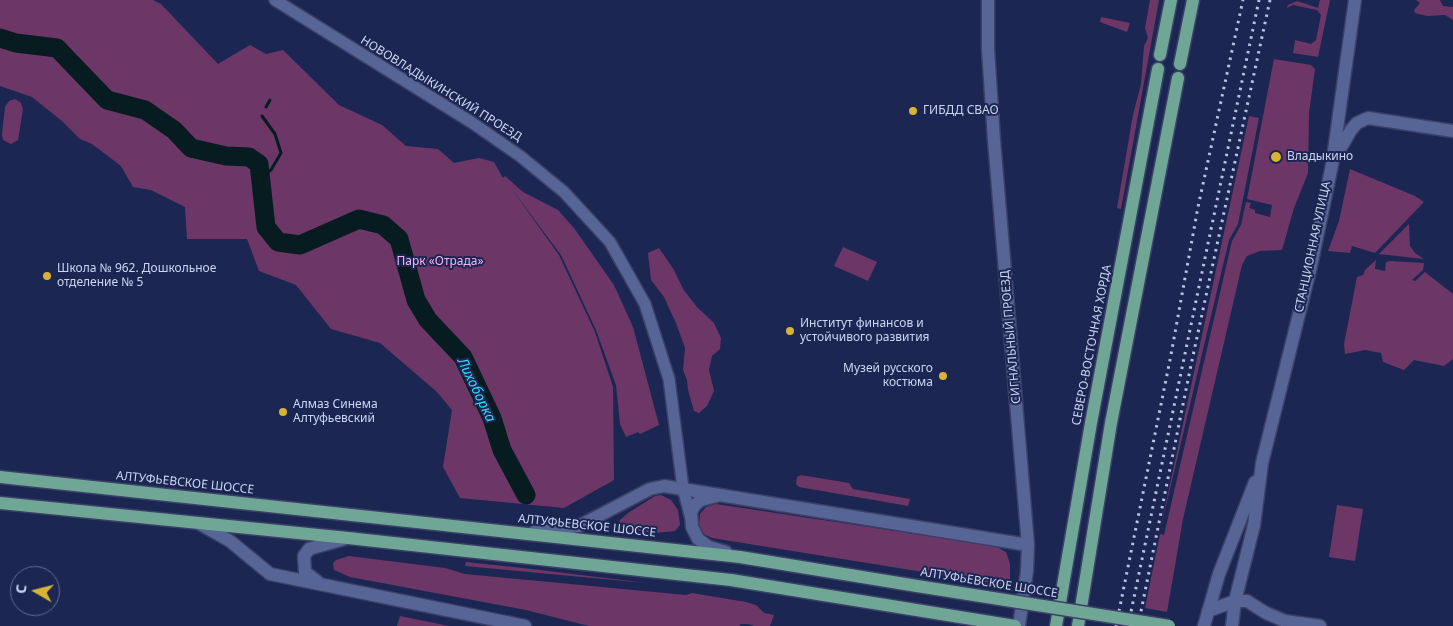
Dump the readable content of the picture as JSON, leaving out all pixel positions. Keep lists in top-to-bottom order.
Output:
{
  "streets": {
    "main road": [
      "СТАНЦИОННАЯ УЛИЦА",
      "СИГНАЛЬНЫЙ ПРОЕЗД",
      "СЕВЕРО-ВОСТОЧНАЯ ХОРДА",
      "АЛТУФЬЕВСКОЕ ШОССЕ"
    ],
    "street": ["НОВОВЛАДЫКИНСКИЙ ПРОЕЗД"]
  },
  "water": ["Лихоборка"],
  "parks": ["Парк «Отрада»"],
  "places": [
    "ГИБДД СВАО",
    "Владыкино",
    "Школа № 962. Дошкольное отделение № 5",
    "Институт финансов и устойчивого развития",
    "Музей русского костюма",
    "Алмаз Синема Алтуфьевский"
  ],
  "north": "left"
}
